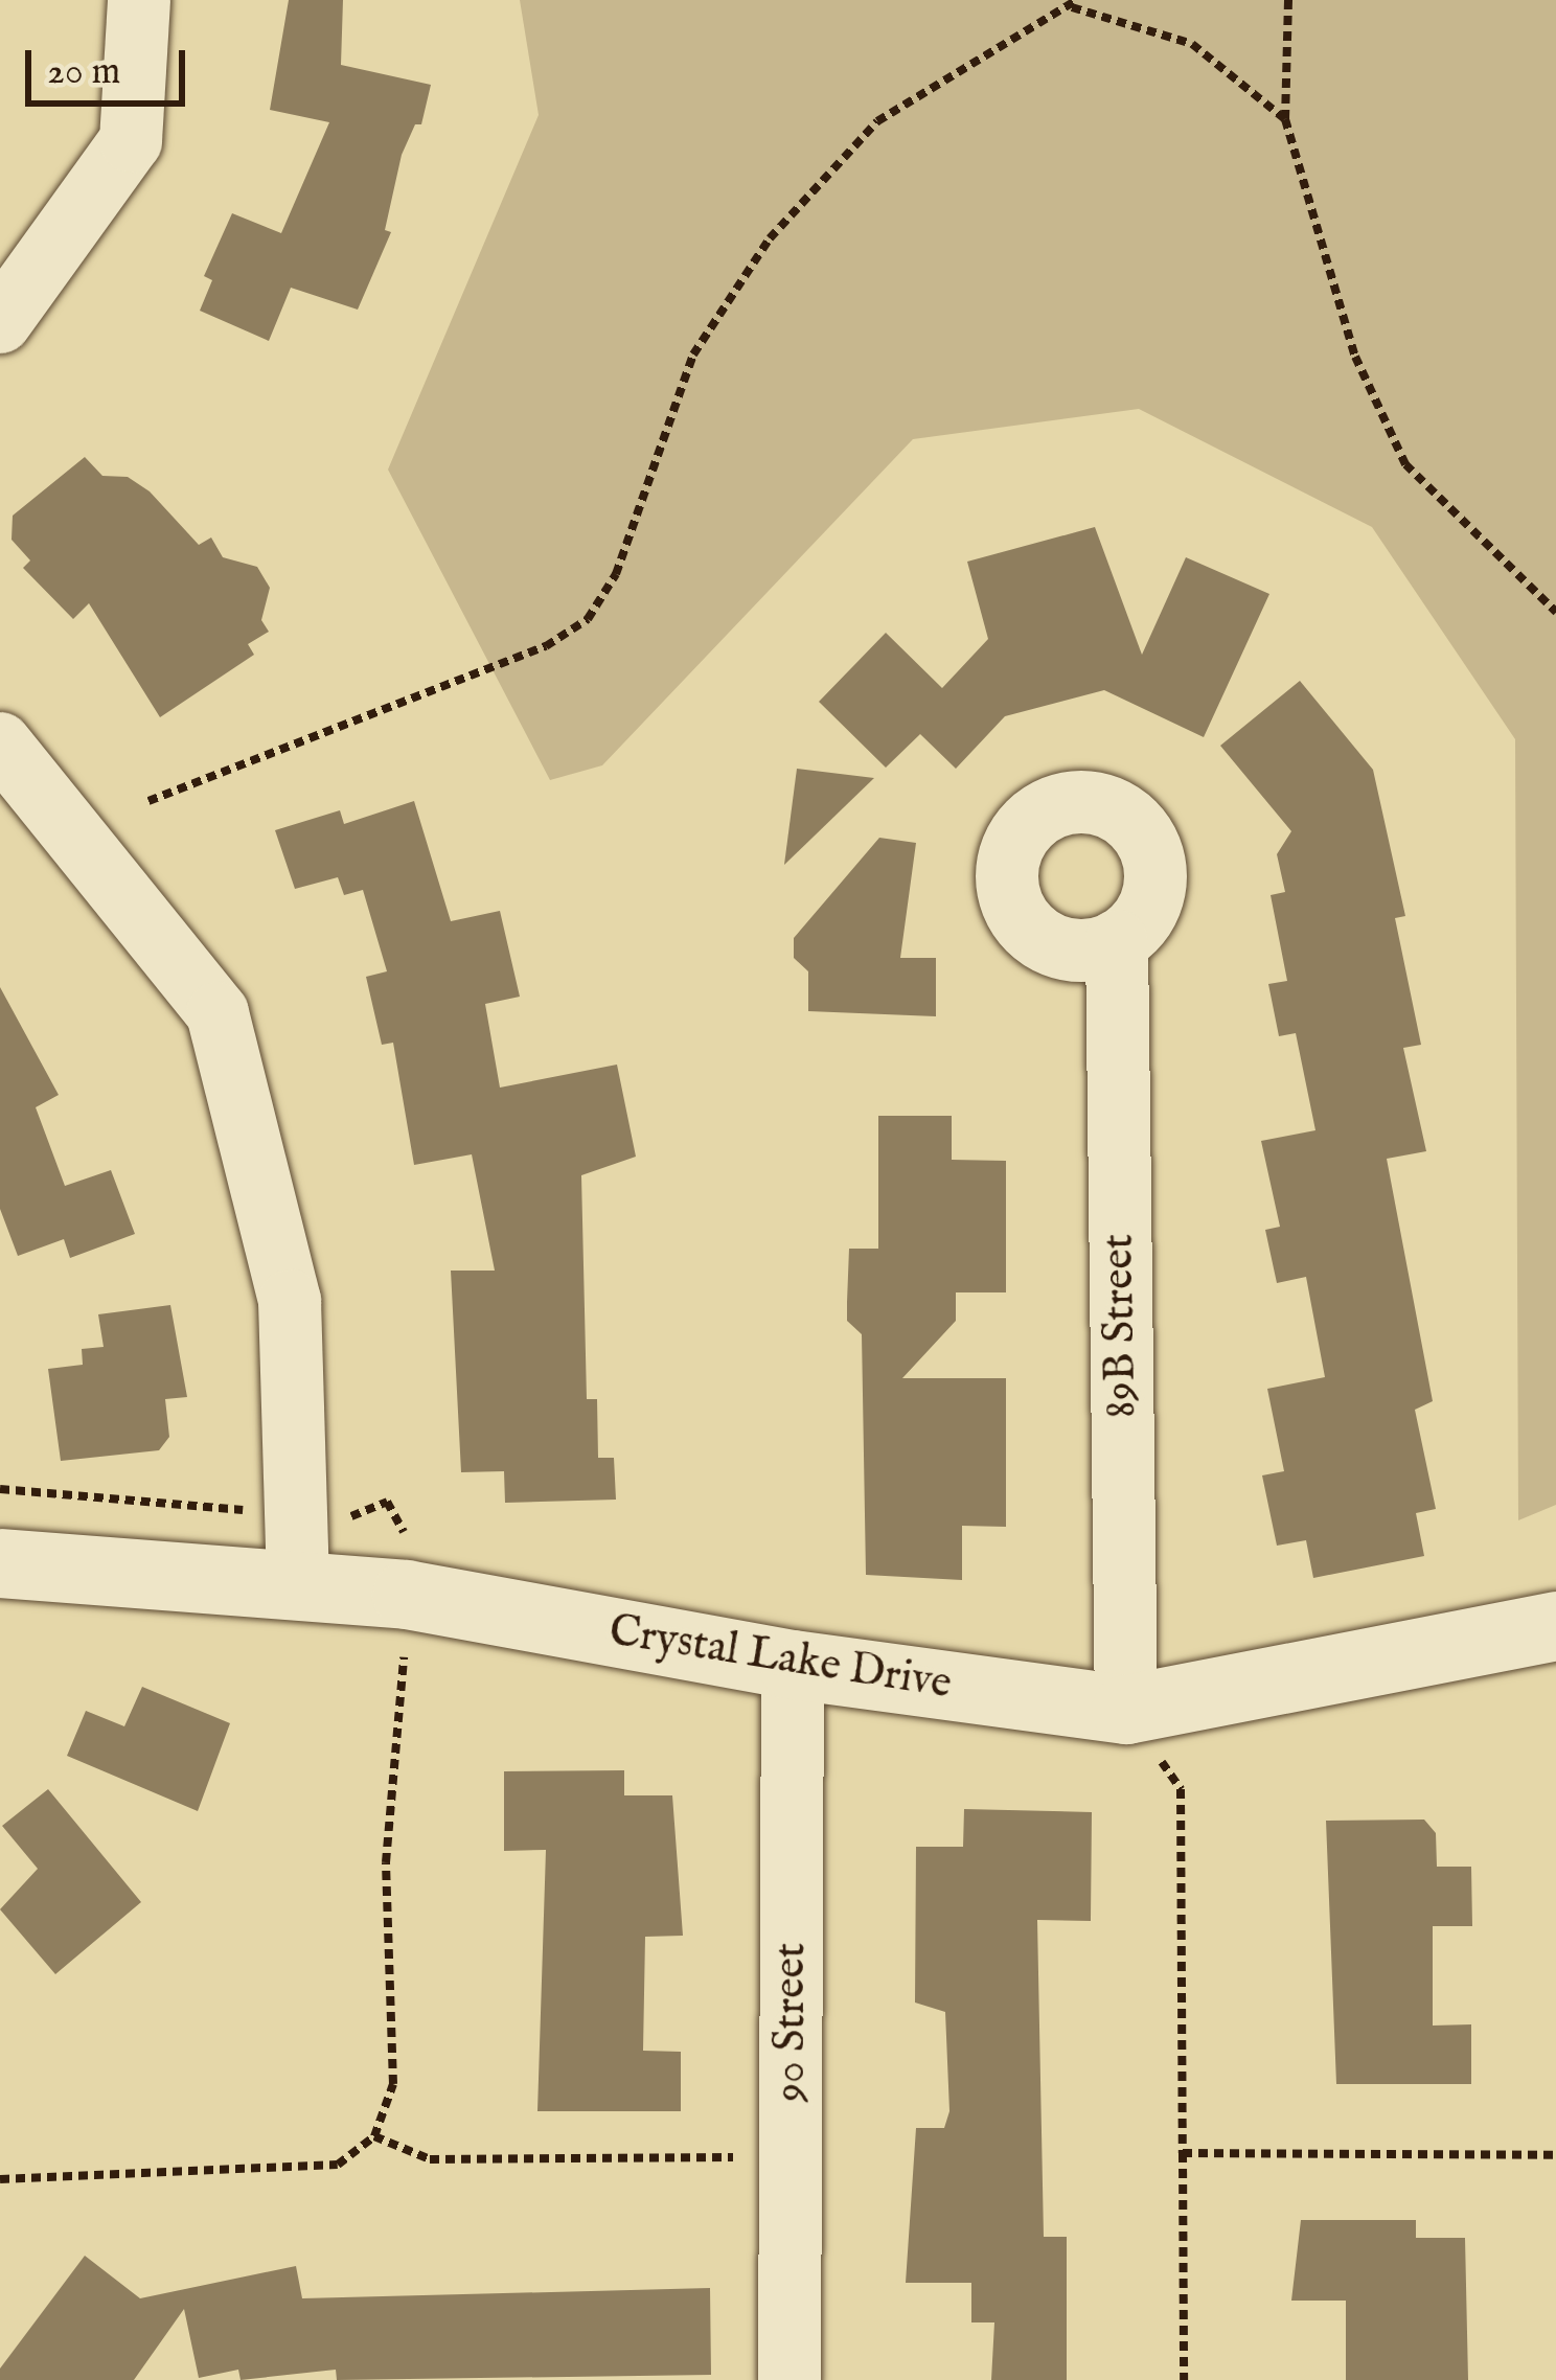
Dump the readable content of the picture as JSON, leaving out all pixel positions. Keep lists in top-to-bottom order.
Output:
{
  "streets": {
    "street": ["89B Street", "Crystal Lake Drive", "90 Street"]
  },
  "crossings": [
    ["89B Street", "Crystal Lake Drive"],
    ["Crystal Lake Drive", "90 Street"]
  ],
  "scale_bar": "20 m"
}
